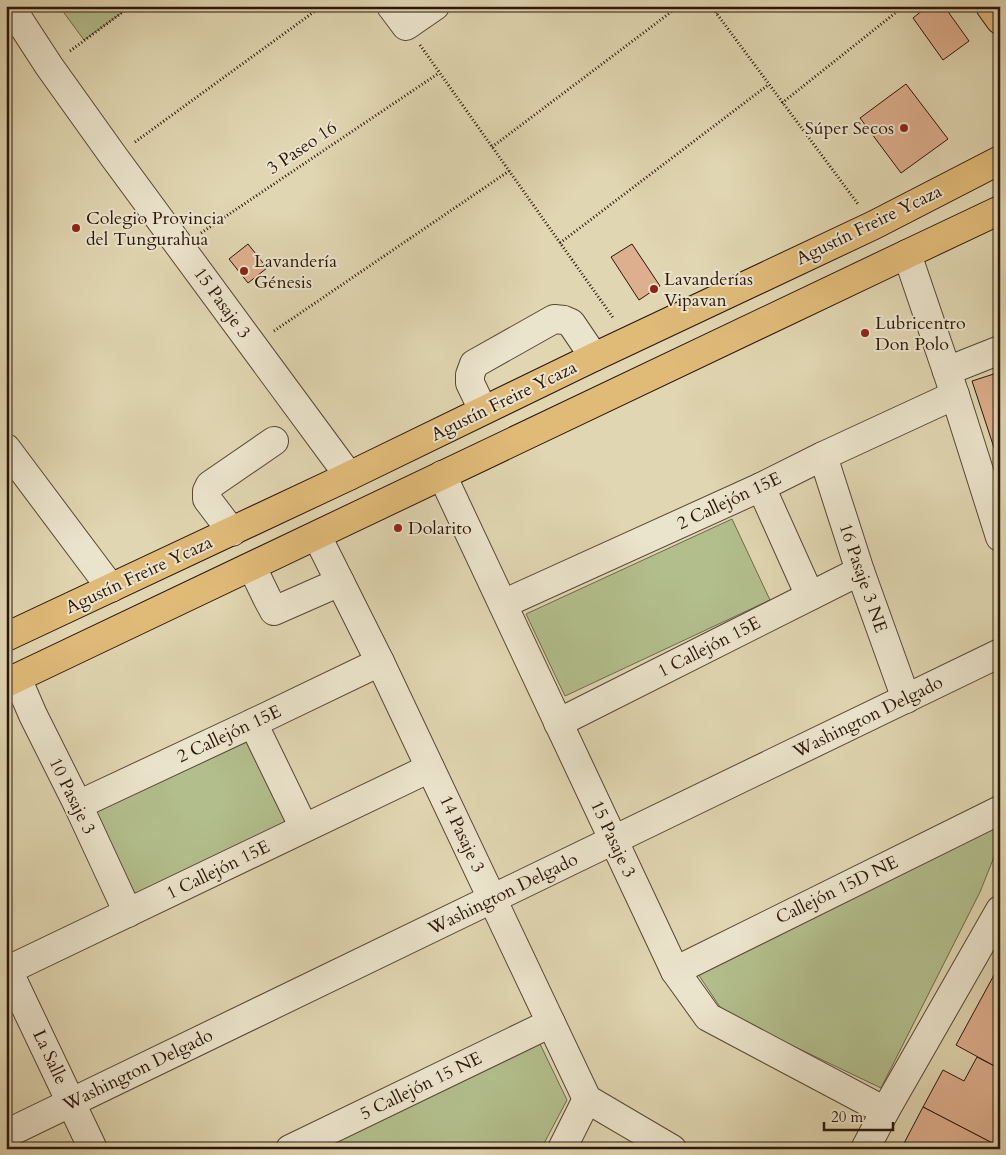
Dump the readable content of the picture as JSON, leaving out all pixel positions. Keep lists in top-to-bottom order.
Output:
{
  "streets": {
    "main road": ["Agustín Freire Ycaza"],
    "street": [
      "15 Pasaje 3",
      "2 Callejón 15E",
      "16 Pasaje 3 NE",
      "1 Callejón 15E",
      "Washington Delgado",
      "10 Pasaje 3",
      "14 Pasaje 3",
      "Callejón 15D NE",
      "La Salle",
      "5 Callejón 15 NE"
    ],
    "path": ["3 Paseo 16"]
  },
  "crossings": [
    ["3 Paseo 16", "15 Pasaje 3"],
    ["Agustín Freire Ycaza", "15 Pasaje 3"],
    ["15 Pasaje 3", "2 Callejón 15E"],
    ["15 Pasaje 3", "1 Callejón 15E"],
    ["15 Pasaje 3", "Washington Delgado"],
    ["15 Pasaje 3", "Callejón 15D NE"],
    ["2 Callejón 15E", "16 Pasaje 3 NE"],
    ["2 Callejón 15E", "10 Pasaje 3"],
    ["2 Callejón 15E", "14 Pasaje 3"],
    ["16 Pasaje 3 NE", "1 Callejón 15E"],
    ["16 Pasaje 3 NE", "Washington Delgado"],
    ["1 Callejón 15E", "10 Pasaje 3"],
    ["1 Callejón 15E", "14 Pasaje 3"],
    ["1 Callejón 15E", "La Salle"],
    ["Washington Delgado", "14 Pasaje 3"],
    ["Washington Delgado", "La Salle"],
    ["14 Pasaje 3", "5 Callejón 15 NE"]
  ],
  "places": [
    "Súper Secos",
    "Colegio Provincia del Tungurahua",
    "Lavandería Génesis",
    "Lavanderías Vipavan",
    "Lubricentro Don Polo",
    "Dolarito"
  ],
  "scale_bar": "20 m"
}
